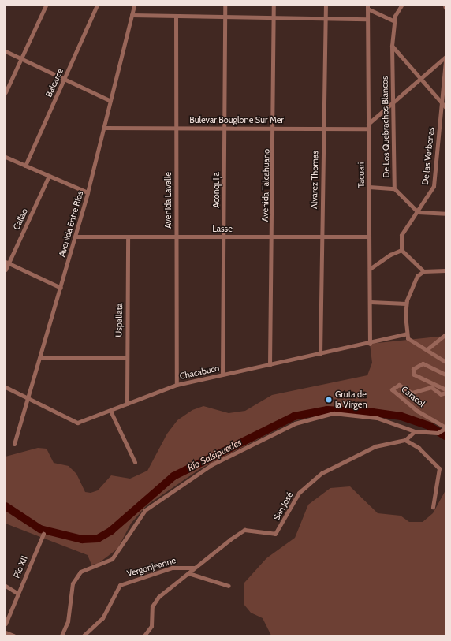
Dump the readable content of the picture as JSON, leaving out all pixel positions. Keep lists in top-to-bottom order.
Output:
{
  "streets": {
    "street": [
      "Balcarce",
      "Bulevar Bouglone Sur Mer",
      "De Los Quebrachos Blancos",
      "De las Verbenas",
      "Tacuari",
      "Alvarez Thomas",
      "Avenida Talcahuano",
      "Aconquija",
      "Avenida Lavalle",
      "Callao",
      "Avenida Entre Ríos",
      "Lasse",
      "Uspallata",
      "Chacabuco",
      "Caracol",
      "San José",
      "Pío XII",
      "Vergonjeanne"
    ]
  },
  "crossings": [
    ["Bulevar Bouglone Sur Mer", "Tacuari"],
    ["Bulevar Bouglone Sur Mer", "Alvarez Thomas"],
    ["Bulevar Bouglone Sur Mer", "Avenida Talcahuano"],
    ["Bulevar Bouglone Sur Mer", "Aconquija"],
    ["Bulevar Bouglone Sur Mer", "Avenida Lavalle"],
    ["Bulevar Bouglone Sur Mer", "Avenida Entre Ríos"],
    ["De Los Quebrachos Blancos", "De las Verbenas"],
    ["Tacuari", "Lasse"],
    ["Tacuari", "Chacabuco"],
    ["Alvarez Thomas", "Lasse"],
    ["Alvarez Thomas", "Chacabuco"],
    ["Avenida Talcahuano", "Lasse"],
    ["Avenida Talcahuano", "Chacabuco"],
    ["Aconquija", "Lasse"],
    ["Aconquija", "Chacabuco"],
    ["Avenida Lavalle", "Lasse"],
    ["Avenida Lavalle", "Chacabuco"],
    ["Avenida Entre Ríos", "Lasse"],
    ["Avenida Entre Ríos", "Chacabuco"],
    ["Lasse", "Uspallata"],
    ["Uspallata", "Chacabuco"],
    ["San José", "Vergonjeanne"]
  ],
  "water": ["Río Salsipuedes"],
  "places": ["Gruta de la Virgen"]
}
